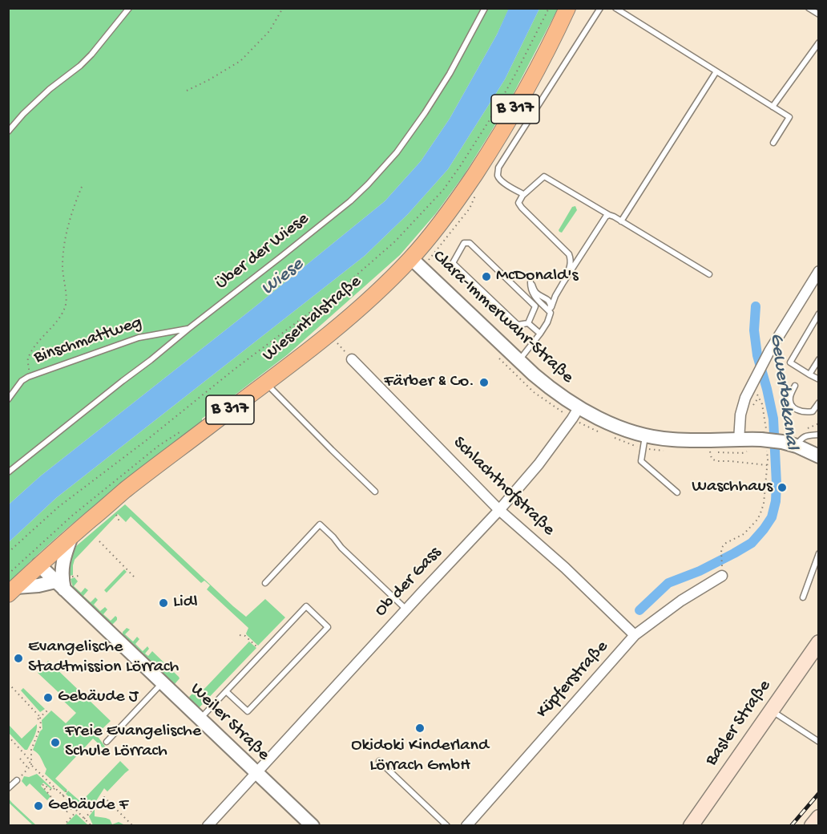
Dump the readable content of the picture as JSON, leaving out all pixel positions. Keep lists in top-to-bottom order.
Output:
{
  "streets": {
    "main road": ["B 317", "Wiesentalstraße", "Basler Straße"],
    "street": [
      "Clara-Immerwahr-Straße",
      "Schlachthofstraße",
      "Ob der Gass",
      "Küpferstraße",
      "Weiler Straße"
    ],
    "lane": ["Über der Wiese", "Binschmattweg"]
  },
  "crossings": [
    ["Über der Wiese", "Binschmattweg"],
    ["Clara-Immerwahr-Straße", "Wiesentalstraße"],
    ["Clara-Immerwahr-Straße", "Ob der Gass"],
    ["Wiesentalstraße", "Weiler Straße"],
    ["Schlachthofstraße", "Ob der Gass"],
    ["Schlachthofstraße", "Küpferstraße"],
    ["Ob der Gass", "Weiler Straße"]
  ],
  "water": ["Wiese", "Gewerbekanal"],
  "places": [
    "McDonald's",
    "Färber & Co.",
    "Waschhaus",
    "Lidl",
    "Evangelische Stadtmission Lörrach",
    "Gebäude J",
    "Okidoki Kinderland Lörrach GmbH",
    "Freie Evangelische Schule Lörrach",
    "Gebäude F"
  ]
}
